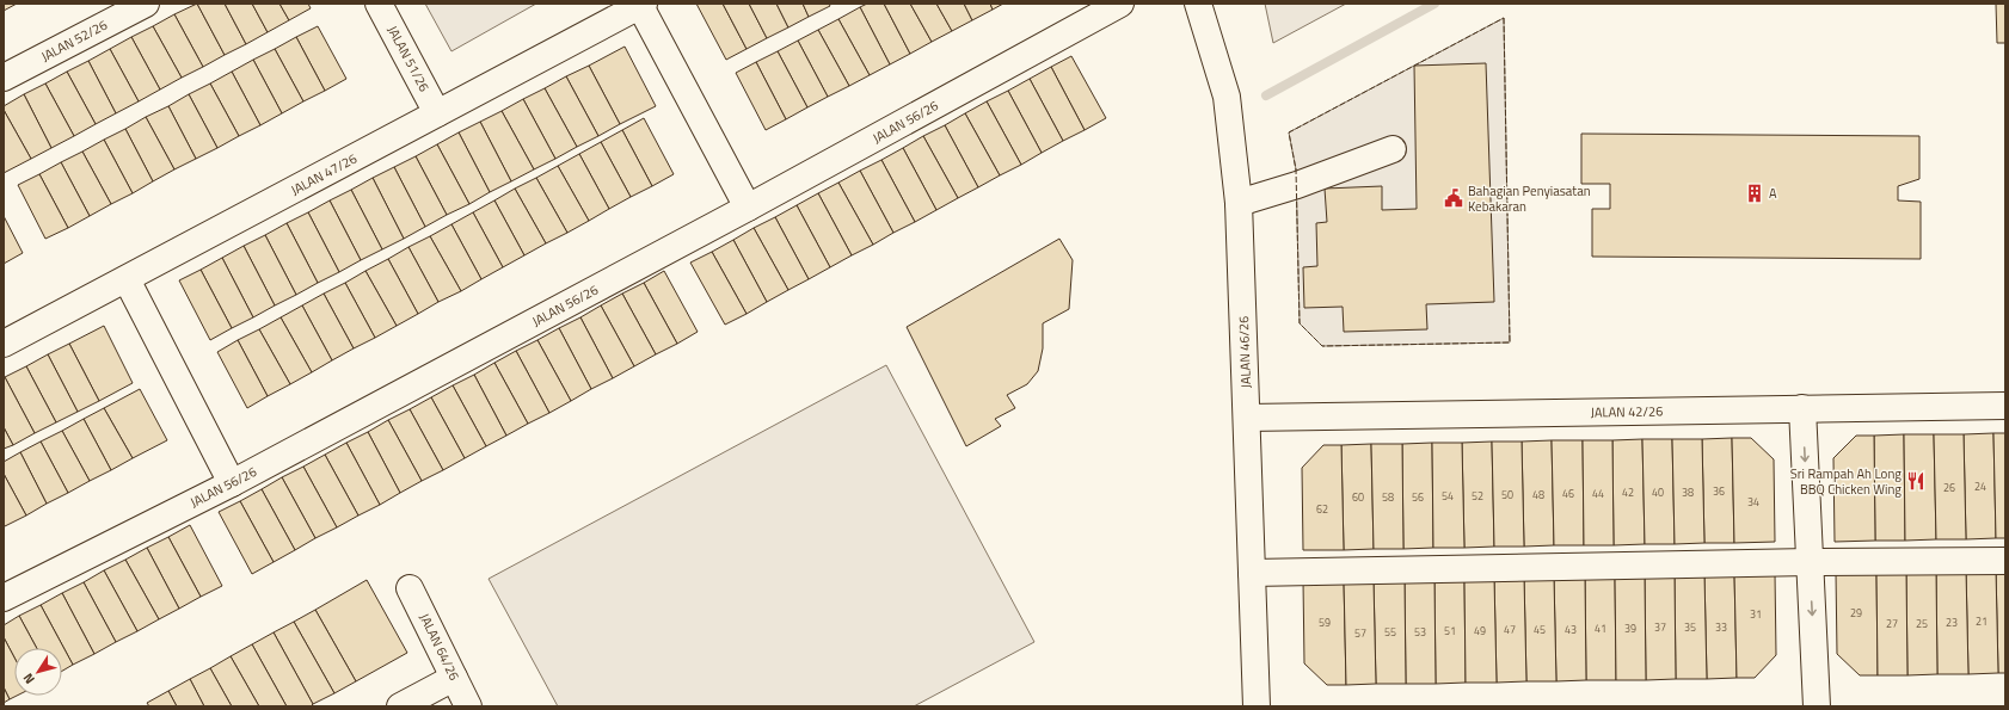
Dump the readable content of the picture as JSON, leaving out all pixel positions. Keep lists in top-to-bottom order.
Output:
{
  "streets": {
    "street": [
      "JALAN 52/26",
      "JALAN 51/26",
      "JALAN 56/26",
      "JALAN 47/26",
      "JALAN 46/26",
      "JALAN 42/26",
      "JALAN 64/26"
    ]
  },
  "crossings": [
    ["JALAN 51/26", "JALAN 47/26"],
    ["JALAN 46/26", "JALAN 42/26"]
  ],
  "places": {
    "building": ["A"],
    "public building": ["Bahagian Penyiasatan Kebakaran"],
    "restaurant": ["Sri Rampah Ah Long BBQ Chicken Wing"]
  },
  "house_numbers": [
    "24",
    "26",
    "36",
    "42",
    "40",
    "38",
    "46",
    "44",
    "50",
    "48",
    "54",
    "52",
    "60",
    "58",
    "56",
    "34",
    "62",
    "29",
    "31",
    "21",
    "59",
    "23",
    "27",
    "25",
    "37",
    "35",
    "33",
    "41",
    "39",
    "47",
    "45",
    "43",
    "51",
    "49",
    "55",
    "53",
    "57"
  ],
  "north": "bottom left"
}
